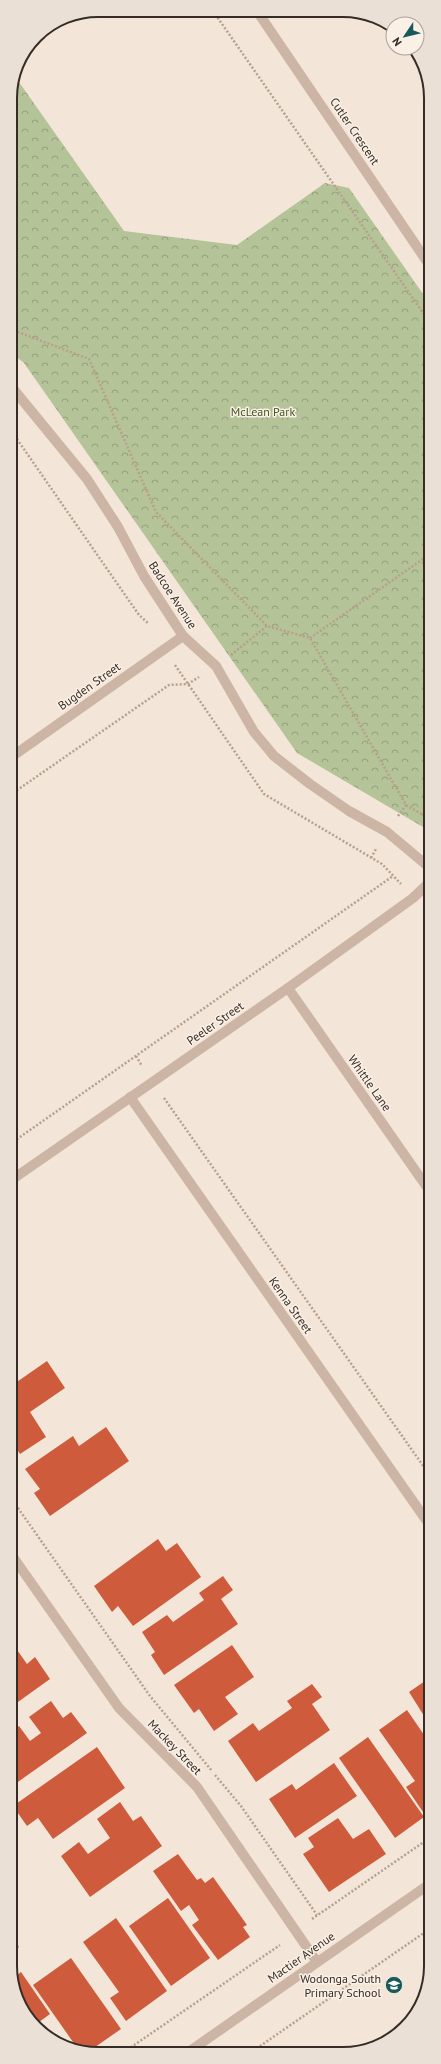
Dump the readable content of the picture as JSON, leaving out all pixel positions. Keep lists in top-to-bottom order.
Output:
{
  "streets": {
    "street": [
      "Cutler Crescent",
      "Badcoe Avenue",
      "Bugden Street",
      "Peeler Street",
      "Whittle Lane",
      "Kenna Street",
      "Mackey Street",
      "Mactier Avenue"
    ]
  },
  "crossings": [
    ["Badcoe Avenue", "Bugden Street"],
    ["Peeler Street", "Whittle Lane"],
    ["Peeler Street", "Kenna Street"],
    ["Mackey Street", "Mactier Avenue"]
  ],
  "parks": ["McLean Park"],
  "places": {
    "school or university": ["Wodonga South Primary School"]
  },
  "north": "bottom left"
}
